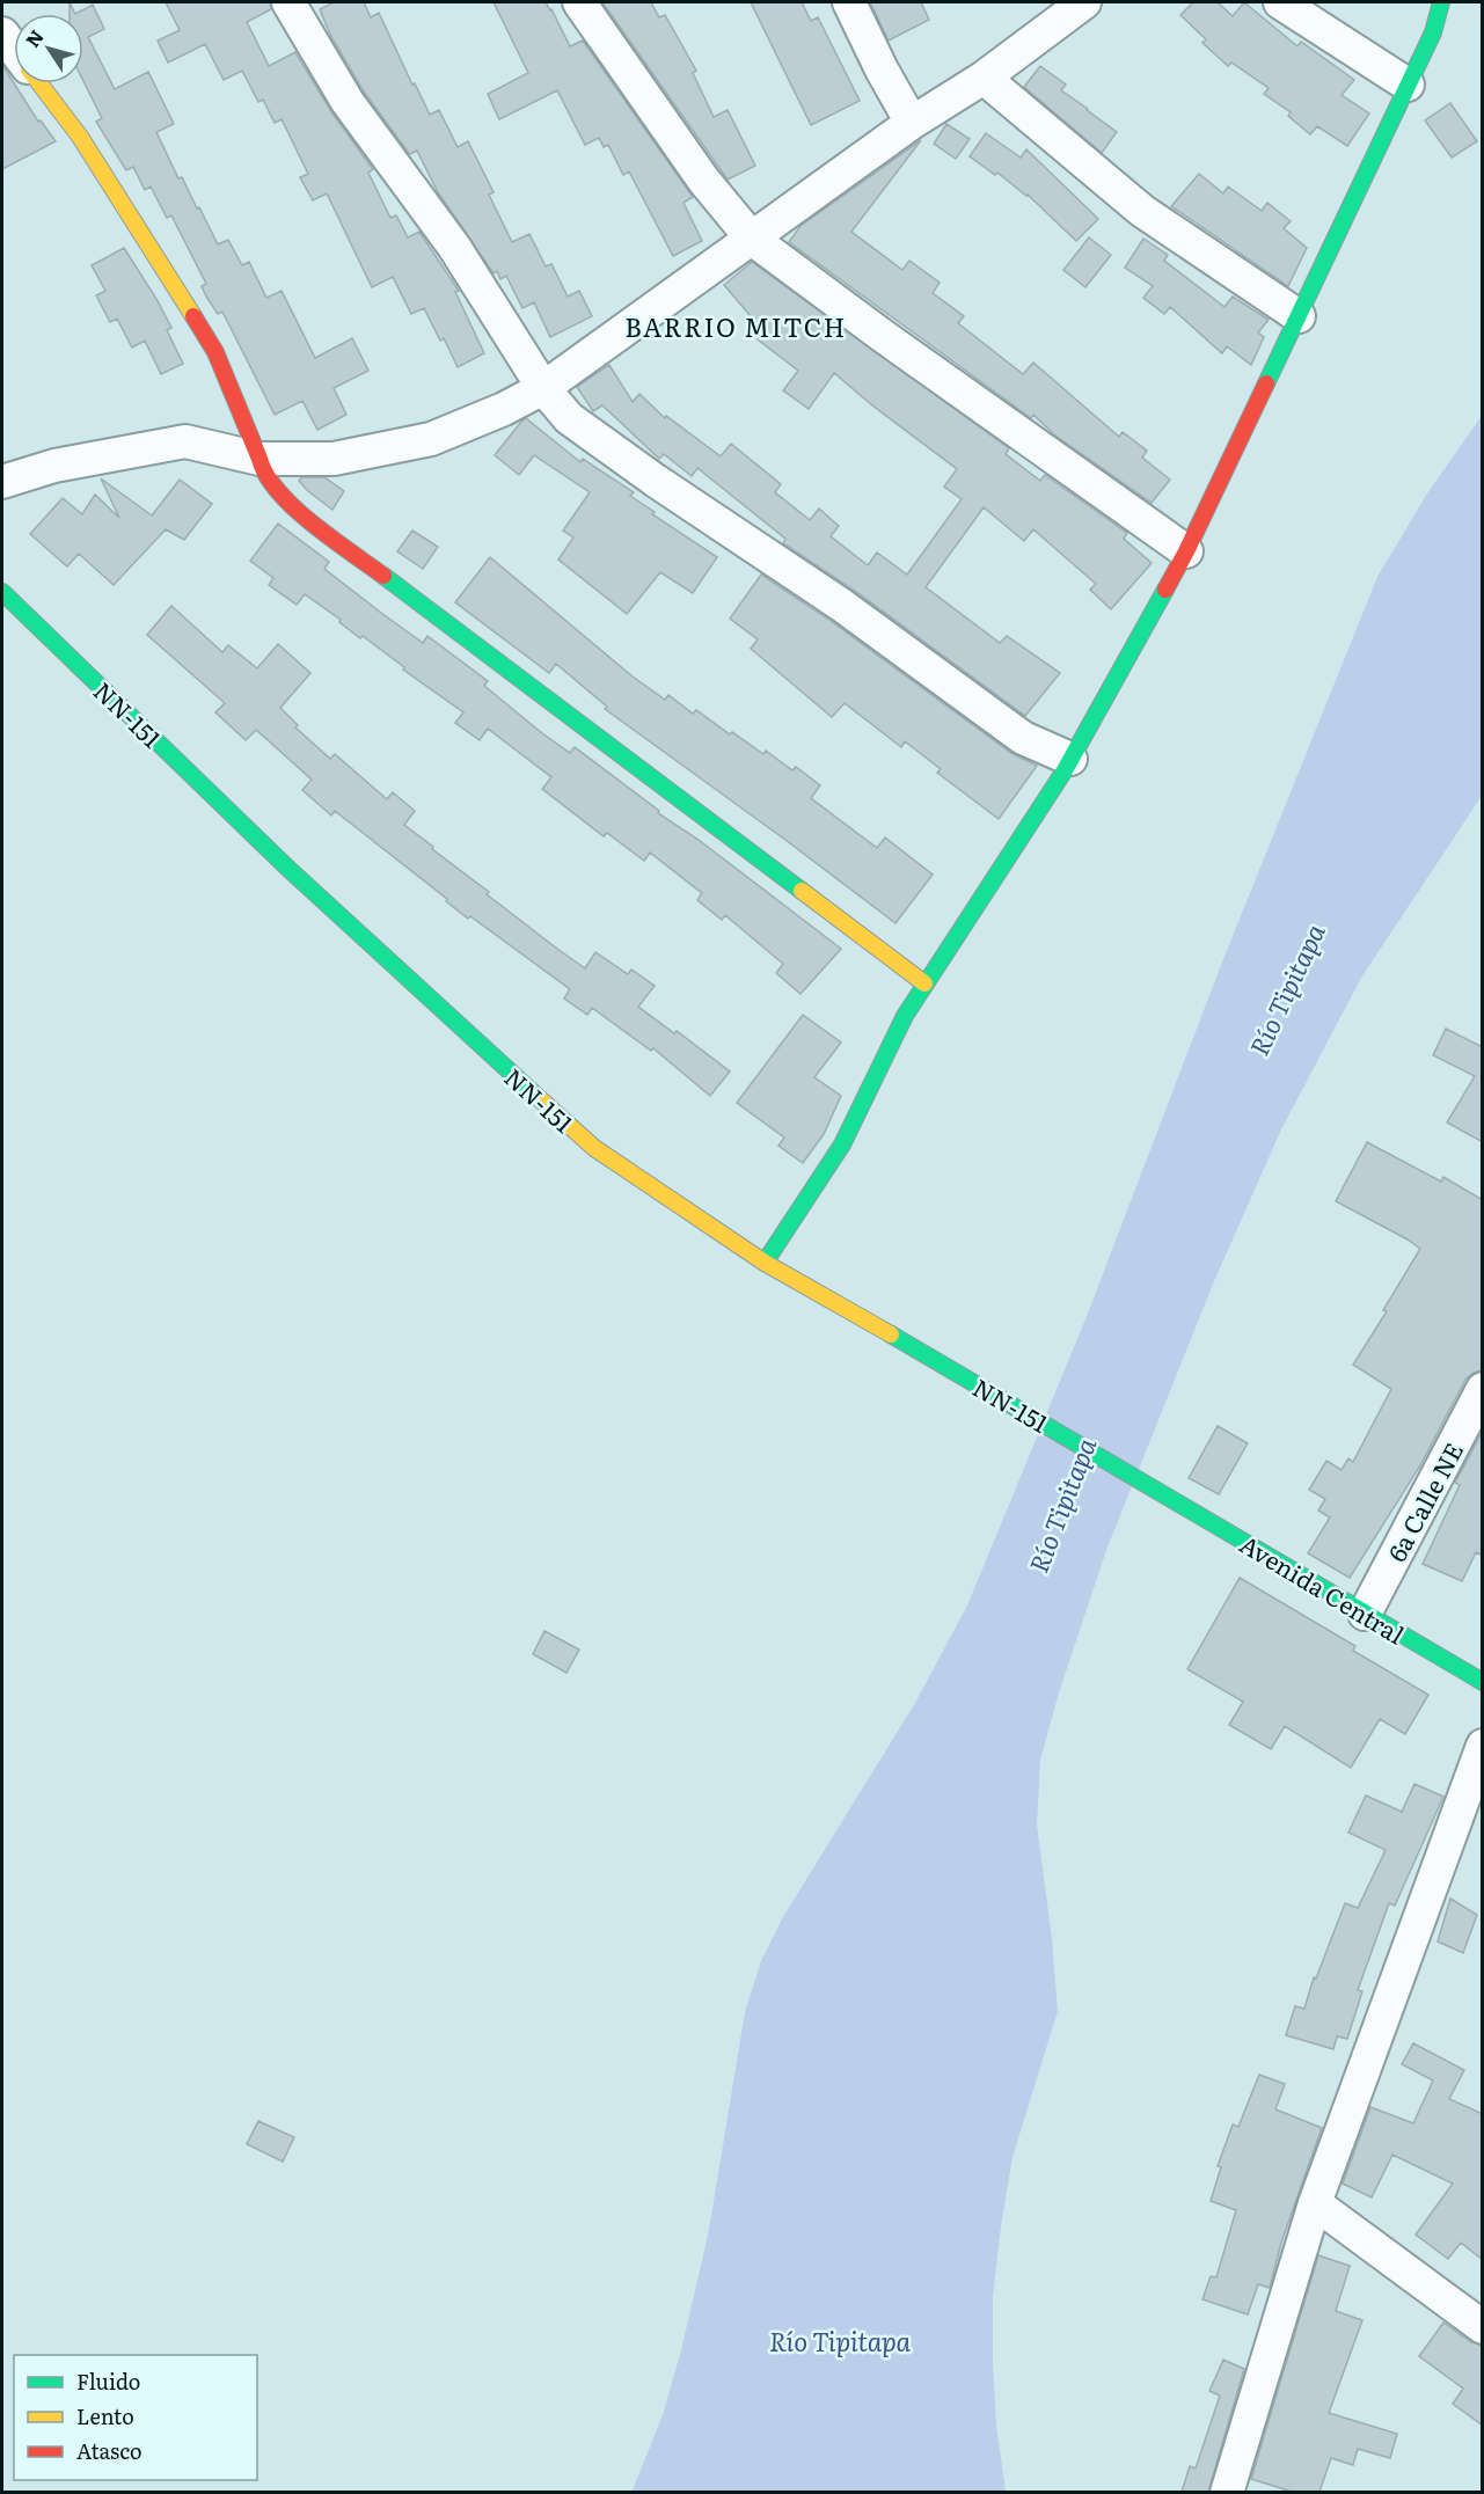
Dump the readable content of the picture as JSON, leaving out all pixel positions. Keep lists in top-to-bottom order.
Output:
{
  "streets": {
    "street": ["NN-151", "6a Calle NE", "Avenida Central"]
  },
  "crossings": [
    ["NN-151", "Avenida Central"],
    ["6a Calle NE", "Avenida Central"]
  ],
  "districts": ["BARRIO MITCH"],
  "water": ["Río Tipitapa"],
  "legend": ["Fluido", "Lento", "Atasco"],
  "north": "top left"
}
